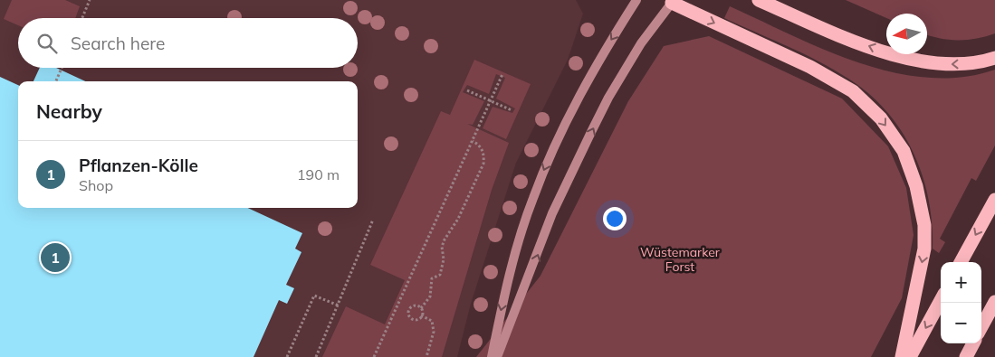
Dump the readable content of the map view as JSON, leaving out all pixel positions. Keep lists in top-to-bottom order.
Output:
{
  "parks": ["Wüstemarker Forst"],
  "north": "left",
  "page": {
    "search": "Search here",
    "heading": "Nearby",
    "list": [
      {
        "mark": "1",
        "name": "Pflanzen-Kölle",
        "note": "Shop",
        "value": "190 m"
      }
    ],
    "pins": "1",
    "map_buttons": ["+", "−"]
  }
}
